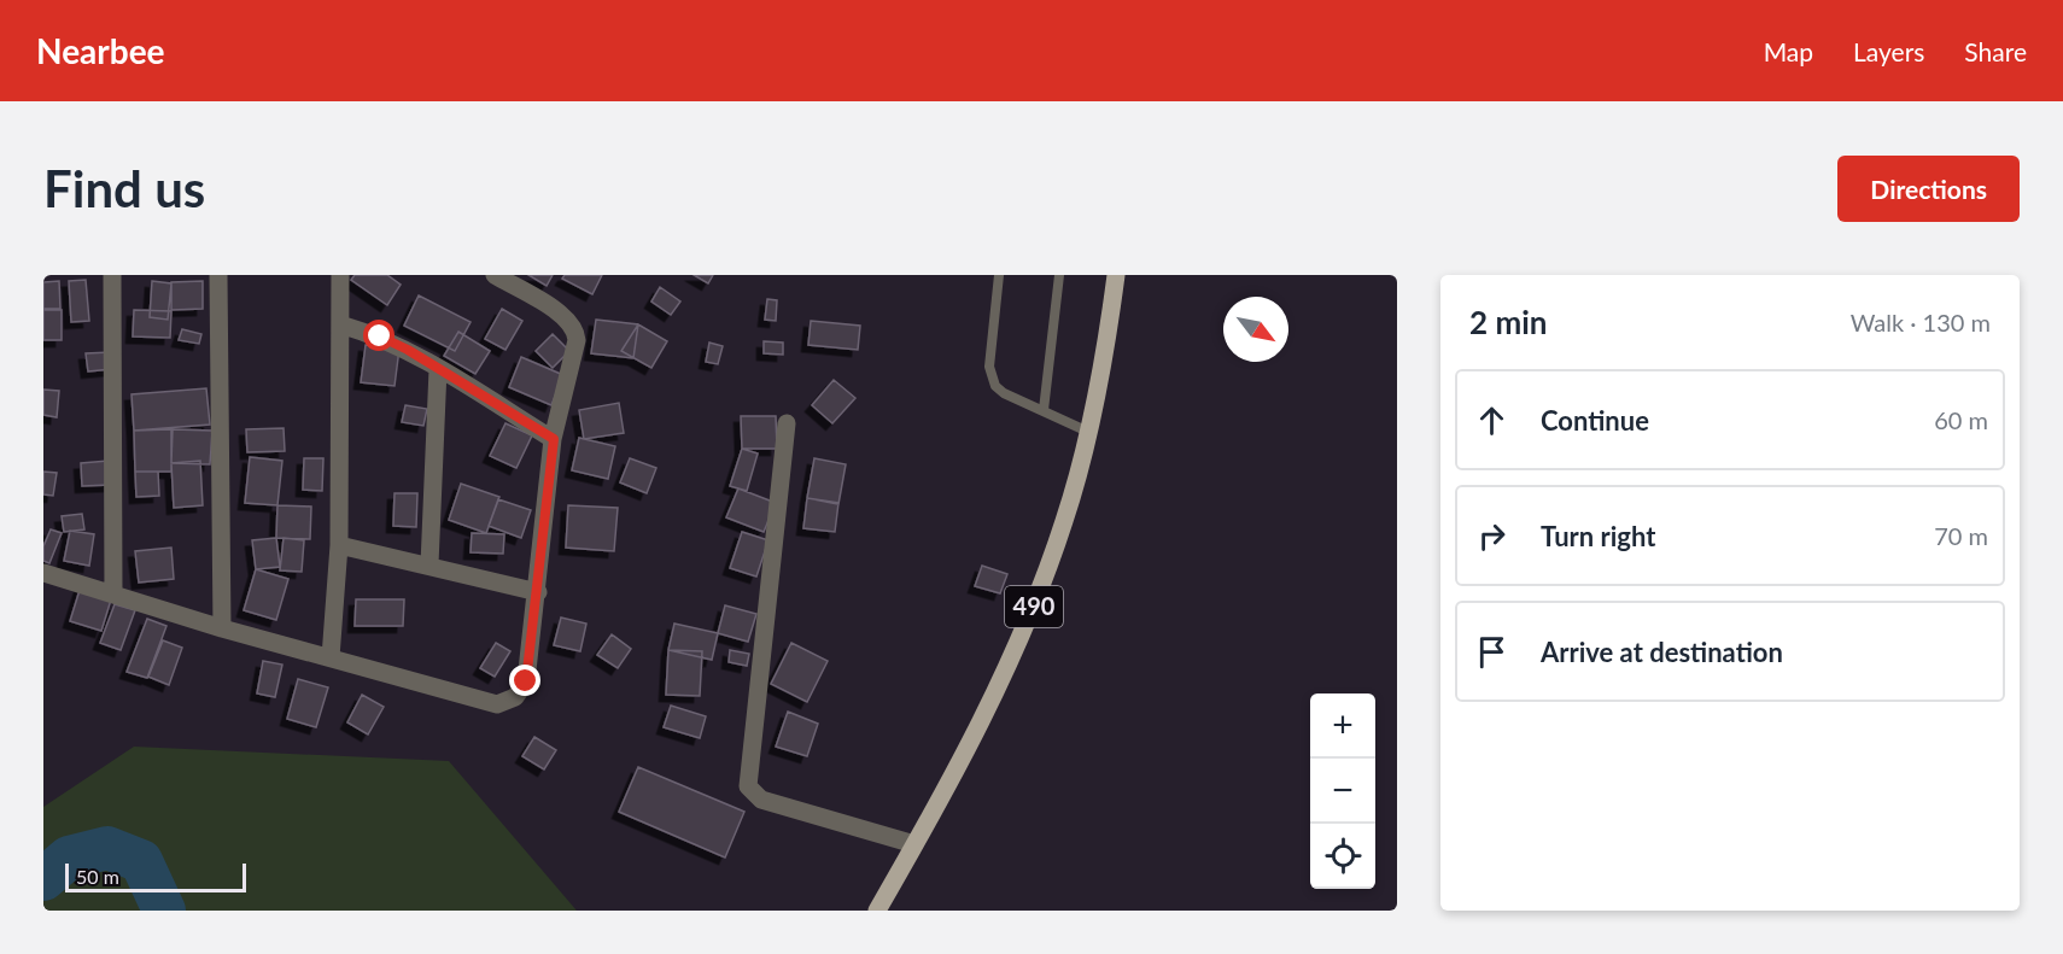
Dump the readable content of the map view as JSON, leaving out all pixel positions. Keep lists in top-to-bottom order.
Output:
{
  "streets": {
    "main road": ["490"]
  },
  "scale_bar": "50 m",
  "north": "bottom right",
  "page": {
    "header": "Nearbee",
    "nav": ["Map", "Layers", "Share"],
    "buttons": "Directions",
    "title": "Find us",
    "heading": ["2 min", "Walk · 130 m"],
    "list": [
      ["Continue", "60 m"],
      ["Turn right", "70 m"],
      "Arrive at destination"
    ],
    "map_buttons": ["+", "−"],
    "scale": "50 m"
  }
}
